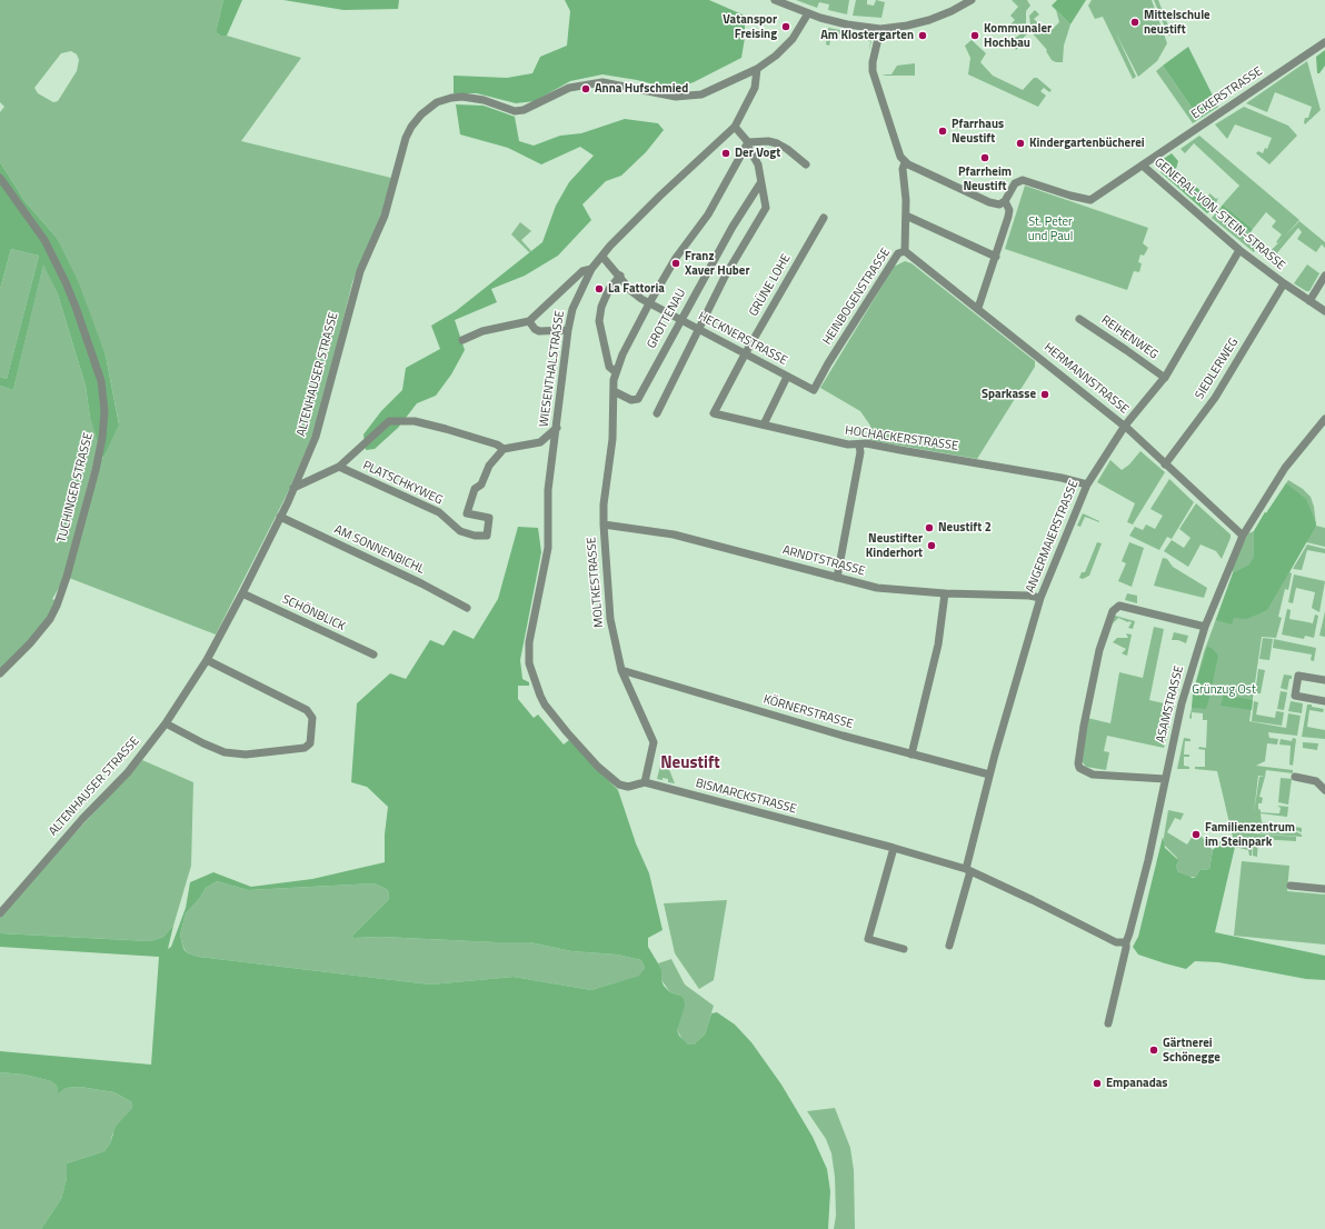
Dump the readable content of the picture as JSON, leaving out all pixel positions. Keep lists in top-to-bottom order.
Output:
{
  "streets": {
    "street": [
      "ECKERSTRASSE",
      "GENERAL-VON-STEIN-STRASSE",
      "GRÜNE LOHE",
      "HEINBOGENSTRASSE",
      "GROTTENAU",
      "REIHENWEG",
      "HECKNERSTRASSE",
      "WIESENTHALSTRASSE",
      "SIEDLERWEG",
      "ALTENHAUSER STRASSE",
      "HERMANNSTRASSE",
      "HOCHACKERSTRASSE",
      "PLATSCHKYWEG",
      "TUCHINGER STRASSE",
      "ANGERMAIERSTRASSE",
      "AM SONNENBICHL",
      "ARNDTSTRASSE",
      "MOLTKESTRASSE",
      "SCHÖNBLICK",
      "ASAMSTRASSE",
      "KÖRNERSTRASSE",
      "BISMARCKSTRASSE"
    ]
  },
  "crossings": [
    ["ECKERSTRASSE", "GENERAL-VON-STEIN-STRASSE"],
    ["GENERAL-VON-STEIN-STRASSE", "SIEDLERWEG"],
    ["GENERAL-VON-STEIN-STRASSE", "ANGERMAIERSTRASSE"],
    ["GRÜNE LOHE", "HECKNERSTRASSE"],
    ["GRÜNE LOHE", "HOCHACKERSTRASSE"],
    ["HEINBOGENSTRASSE", "HECKNERSTRASSE"],
    ["HEINBOGENSTRASSE", "HERMANNSTRASSE"],
    ["GROTTENAU", "HECKNERSTRASSE"],
    ["GROTTENAU", "MOLTKESTRASSE"],
    ["REIHENWEG", "ANGERMAIERSTRASSE"],
    ["HECKNERSTRASSE", "WIESENTHALSTRASSE"],
    ["HECKNERSTRASSE", "MOLTKESTRASSE"],
    ["WIESENTHALSTRASSE", "ALTENHAUSER STRASSE"],
    ["WIESENTHALSTRASSE", "BISMARCKSTRASSE"],
    ["SIEDLERWEG", "HERMANNSTRASSE"],
    ["ALTENHAUSER STRASSE", "AM SONNENBICHL"],
    ["ALTENHAUSER STRASSE", "SCHÖNBLICK"],
    ["HERMANNSTRASSE", "ANGERMAIERSTRASSE"],
    ["HERMANNSTRASSE", "ASAMSTRASSE"],
    ["HOCHACKERSTRASSE", "ANGERMAIERSTRASSE"],
    ["ANGERMAIERSTRASSE", "ARNDTSTRASSE"],
    ["ANGERMAIERSTRASSE", "KÖRNERSTRASSE"],
    ["ANGERMAIERSTRASSE", "BISMARCKSTRASSE"],
    ["ARNDTSTRASSE", "MOLTKESTRASSE"],
    ["MOLTKESTRASSE", "KÖRNERSTRASSE"],
    ["MOLTKESTRASSE", "BISMARCKSTRASSE"],
    ["ASAMSTRASSE", "BISMARCKSTRASSE"]
  ],
  "districts": ["Neustift"],
  "parks": ["St. Peter und Paul", "Grünzug Ost"],
  "places": [
    "Mittelschule neustift",
    "Vatanspor Freising",
    "Am Klostergarten",
    "Kommunaler Hochbau",
    "Anna Hufschmied",
    "Pfarrhaus Neustift",
    "Kindergartenbücherei",
    "Der Vogt",
    "Pfarrheim Neustift",
    "Franz Xaver Huber",
    "La Fattoria",
    "Sparkasse",
    "Neustift 2",
    "Neustifter Kinderhort",
    "Familienzentrum im Steinpark",
    "Gärtnerei Schönegge",
    "Empanadas"
  ]
}
